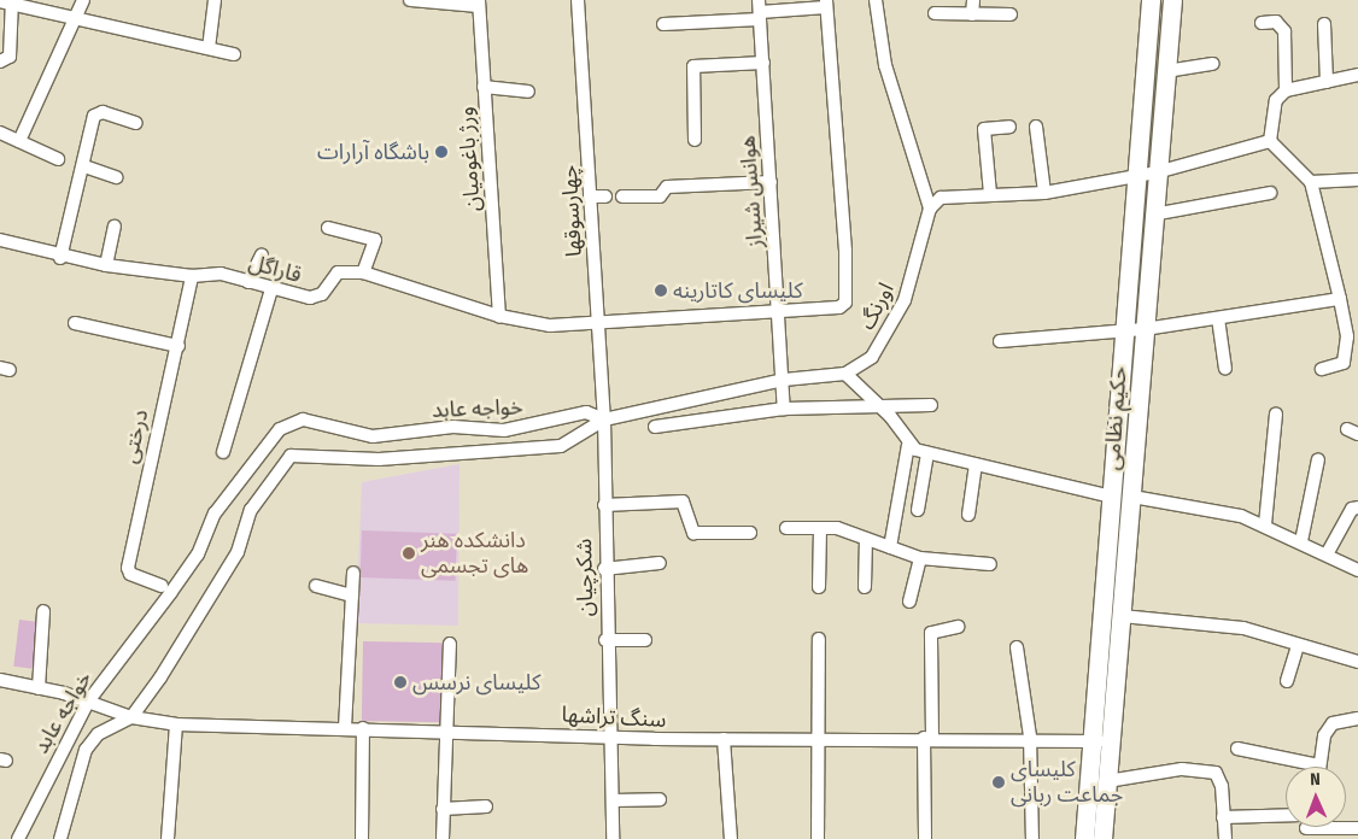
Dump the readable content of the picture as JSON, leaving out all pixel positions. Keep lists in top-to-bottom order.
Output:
{
  "streets": {
    "main road": ["حکیم نظامی"],
    "street": [
      "ورژ باغومیان",
      "هوانس شیراز",
      "چهارسوقها",
      "قاراگل",
      "اورنگ",
      "خواجه عابد",
      "درختی",
      "شکرچیان",
      "سنگ تراشها"
    ]
  },
  "crossings": [
    ["ورژ باغومیان", "قاراگل"],
    ["هوانس شیراز", "قاراگل"],
    ["هوانس شیراز", "اورنگ"],
    ["چهارسوقها", "قاراگل"],
    ["چهارسوقها", "اورنگ"],
    ["چهارسوقها", "خواجه عابد"],
    ["چهارسوقها", "شکرچیان"],
    ["قاراگل", "درختی"],
    ["اورنگ", "خواجه عابد"],
    ["اورنگ", "شکرچیان"],
    ["خواجه عابد", "شکرچیان"],
    ["خواجه عابد", "سنگ تراشها"],
    ["حکیم نظامی", "سنگ تراشها"],
    ["شکرچیان", "سنگ تراشها"]
  ],
  "places": [
    "باشگاه آرارات",
    "کلیسای کاتارینه",
    "دانشکده هنر های تجسمی",
    "کلیسای نرسس",
    "کلیسای جماعت ربانی"
  ],
  "north": "top"
}
